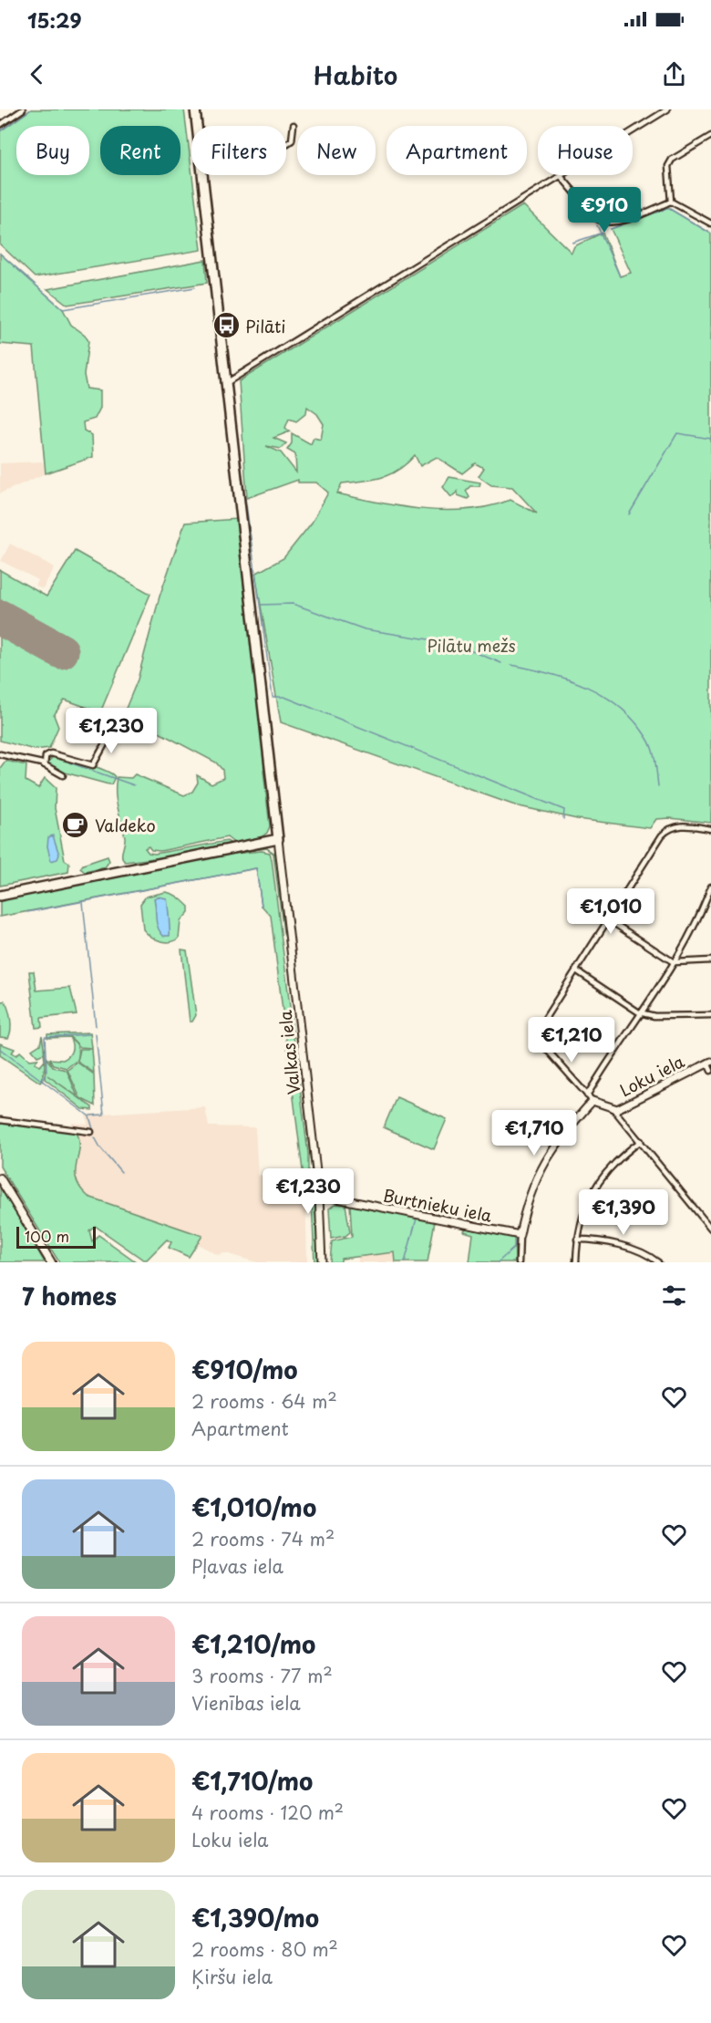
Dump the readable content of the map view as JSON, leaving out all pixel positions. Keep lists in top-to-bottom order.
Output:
{
  "streets": {
    "street": ["Valkas iela", "Loku iela", "Burtnieku iela"]
  },
  "crossings": [
    ["Valkas iela", "Burtnieku iela"]
  ],
  "parks": ["Pilātu mežs"],
  "places": {
    "bus stop": ["Pilāti"],
    "cafe": ["Valdeko"]
  },
  "scale_bar": "100 m",
  "page": {
    "status": "15:29",
    "header": "Habito",
    "chip": [
      "Buy",
      "Rent",
      "Filters",
      "New",
      "Apartment",
      "House"
    ],
    "price": [
      "€910",
      "€1,230",
      "€1,010",
      "€1,210",
      "€1,710",
      "€1,230",
      "€1,390"
    ],
    "scale": "100 m",
    "heading": "7 homes",
    "list": [
      {
        "name": "€910/mo",
        "note": "2 rooms · 64 m² · Apartment"
      },
      {
        "name": "€1,010/mo",
        "note": "2 rooms · 74 m² · Pļavas iela"
      },
      {
        "name": "€1,210/mo",
        "note": "3 rooms · 77 m² · Vienības iela"
      },
      {
        "name": "€1,710/mo",
        "note": "4 rooms · 120 m² · Loku iela"
      },
      {
        "name": "€1,390/mo",
        "note": "2 rooms · 80 m² · Ķiršu iela"
      }
    ]
  }
}
